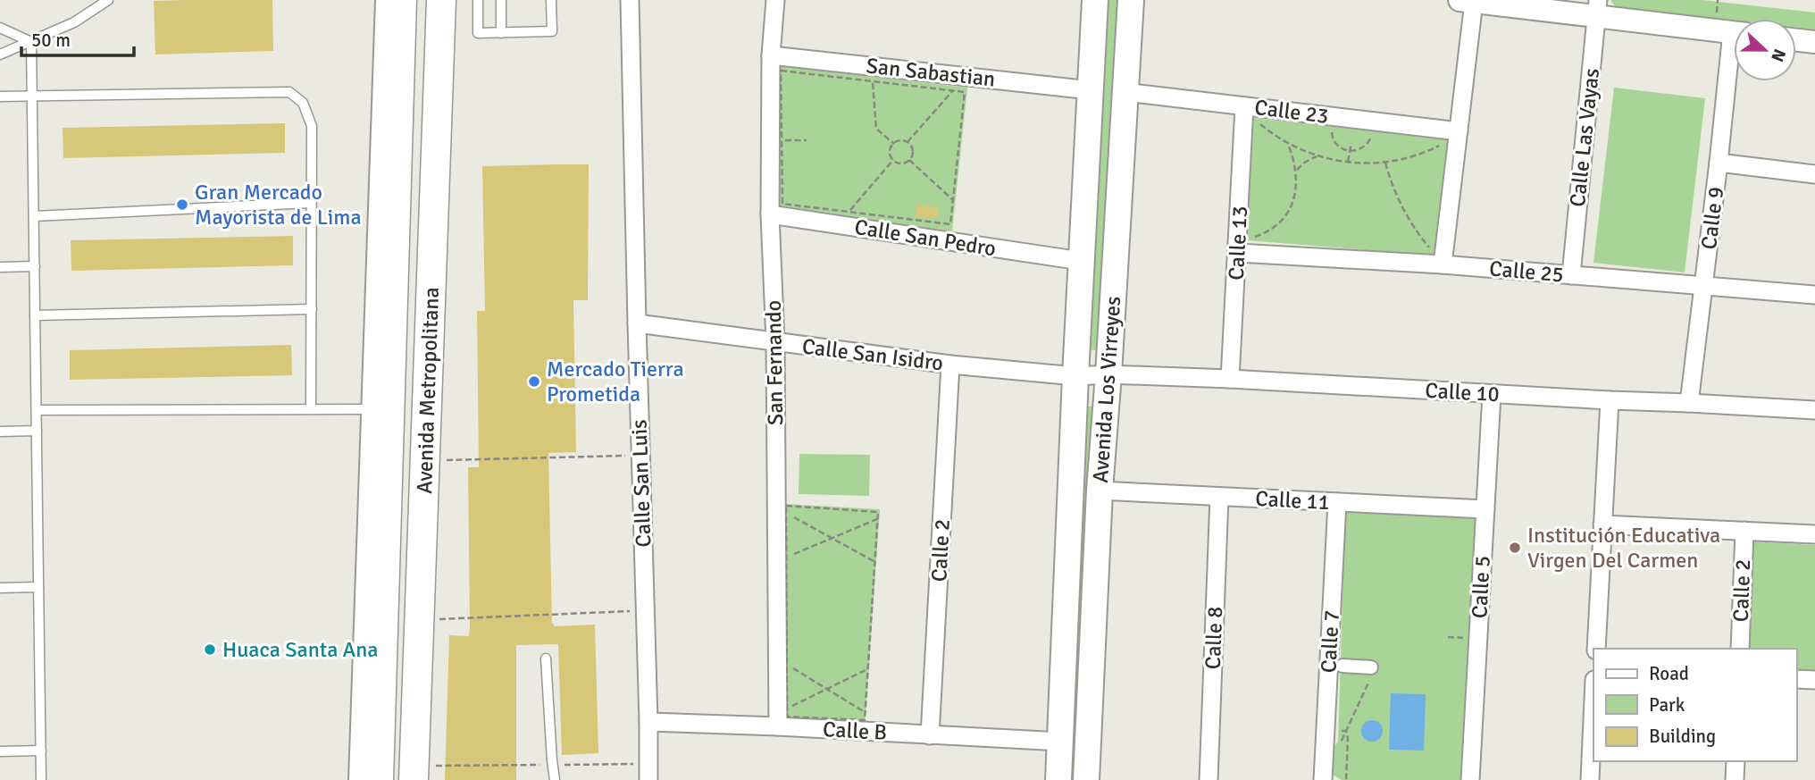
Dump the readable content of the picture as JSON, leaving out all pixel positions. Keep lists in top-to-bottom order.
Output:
{
  "streets": {
    "main road": ["Avenida Los Virreyes", "Avenida Metropolitana"],
    "street": [
      "San Sabastian",
      "Calle 23",
      "Calle Las Vayas",
      "Calle 9",
      "Calle San Pedro",
      "Calle 13",
      "Calle 25",
      "Calle San Isidro",
      "San Fernando",
      "Calle 10",
      "Calle San Luis",
      "Calle 11",
      "Calle 2",
      "Calle 5",
      "Calle 8",
      "Calle 7",
      "Calle B"
    ]
  },
  "crossings": [
    ["San Sabastian", "San Fernando"],
    ["San Sabastian", "Avenida Los Virreyes"],
    ["Calle 23", "Calle 13"],
    ["Calle 23", "Avenida Los Virreyes"],
    ["Calle Las Vayas", "Calle 25"],
    ["Calle 9", "Calle 25"],
    ["Calle 9", "Calle 10"],
    ["Calle San Pedro", "San Fernando"],
    ["Calle San Pedro", "Avenida Los Virreyes"],
    ["Calle 13", "Calle 25"],
    ["Calle 13", "Calle 10"],
    ["Calle San Isidro", "San Fernando"],
    ["Calle San Isidro", "Avenida Los Virreyes"],
    ["Calle San Isidro", "Calle 10"],
    ["Calle San Isidro", "Calle San Luis"],
    ["Calle San Isidro", "Calle 2"],
    ["San Fernando", "Calle B"],
    ["Avenida Los Virreyes", "Calle 10"],
    ["Avenida Los Virreyes", "Calle 11"],
    ["Avenida Los Virreyes", "Calle B"],
    ["Calle 10", "Calle 5"],
    ["Calle San Luis", "Calle B"],
    ["Calle 11", "Calle 5"],
    ["Calle 11", "Calle 8"],
    ["Calle 11", "Calle 7"],
    ["Calle 2", "Calle B"]
  ],
  "places": [
    "Gran Mercado Mayorista de Lima",
    "Mercado Tierra Prometida",
    "Institución Educativa Virgen Del Carmen",
    "Huaca Santa Ana"
  ],
  "legend": ["Road", "Park", "Building"],
  "scale_bar": "50 m",
  "north": "right"
}
